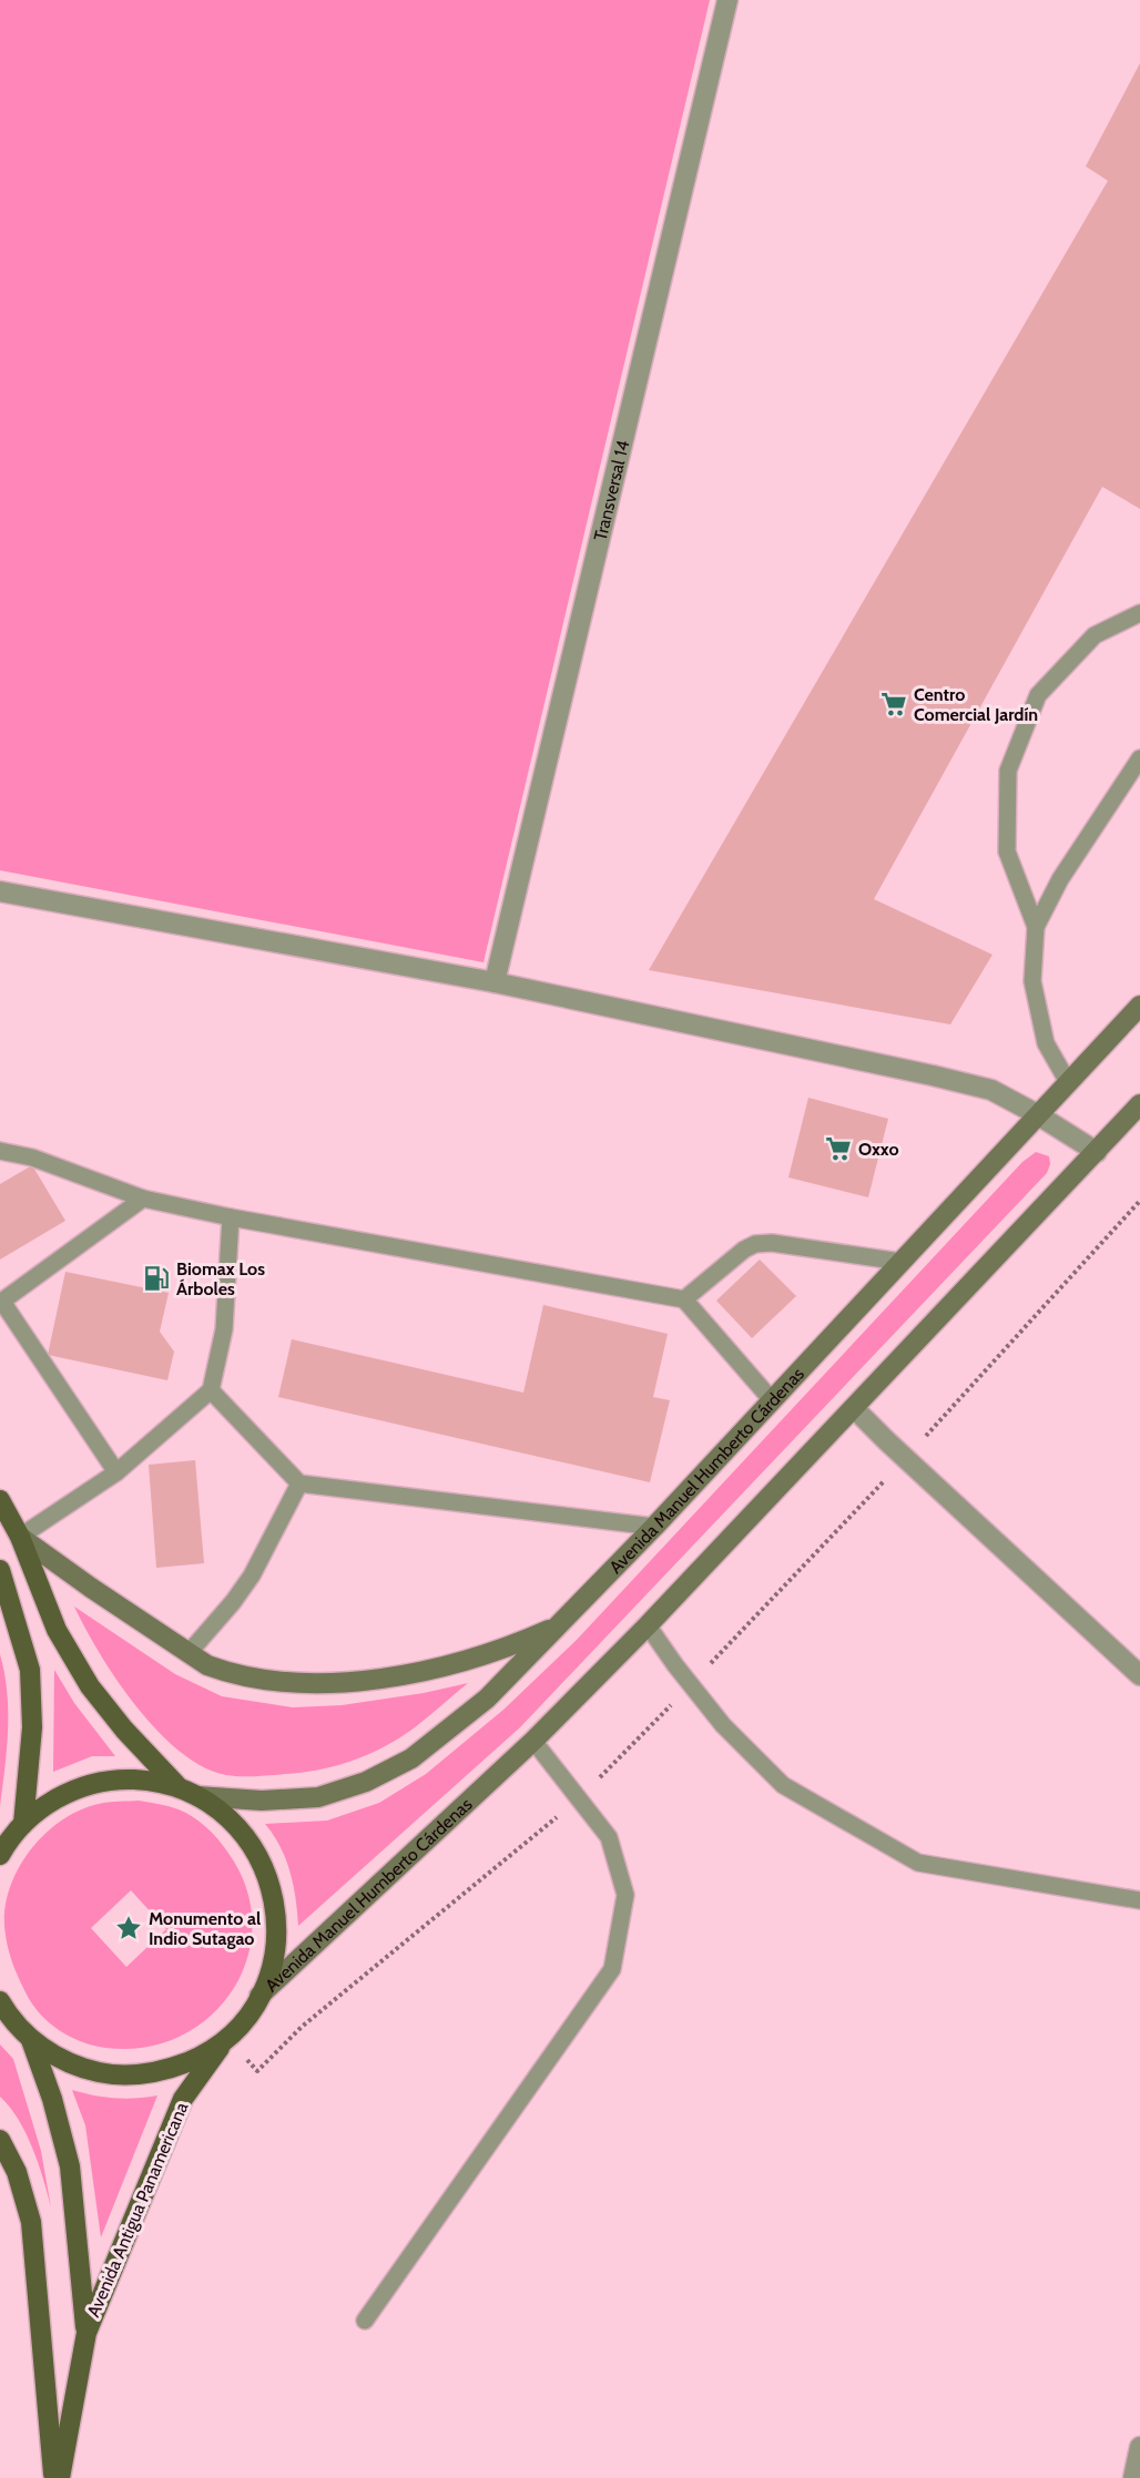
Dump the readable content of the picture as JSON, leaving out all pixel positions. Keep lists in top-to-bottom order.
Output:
{
  "streets": {
    "main road": ["Avenida Manuel Humberto Cárdenas", "Avenida Antigua Panamericana"],
    "street": ["Transversal 14"]
  },
  "places": {
    "supermarket": ["Centro Comercial Jardín", "Oxxo"],
    "fuel station": ["Biomax Los Árboles"],
    "place": ["Monumento al Indio Sutagao"]
  }
}
